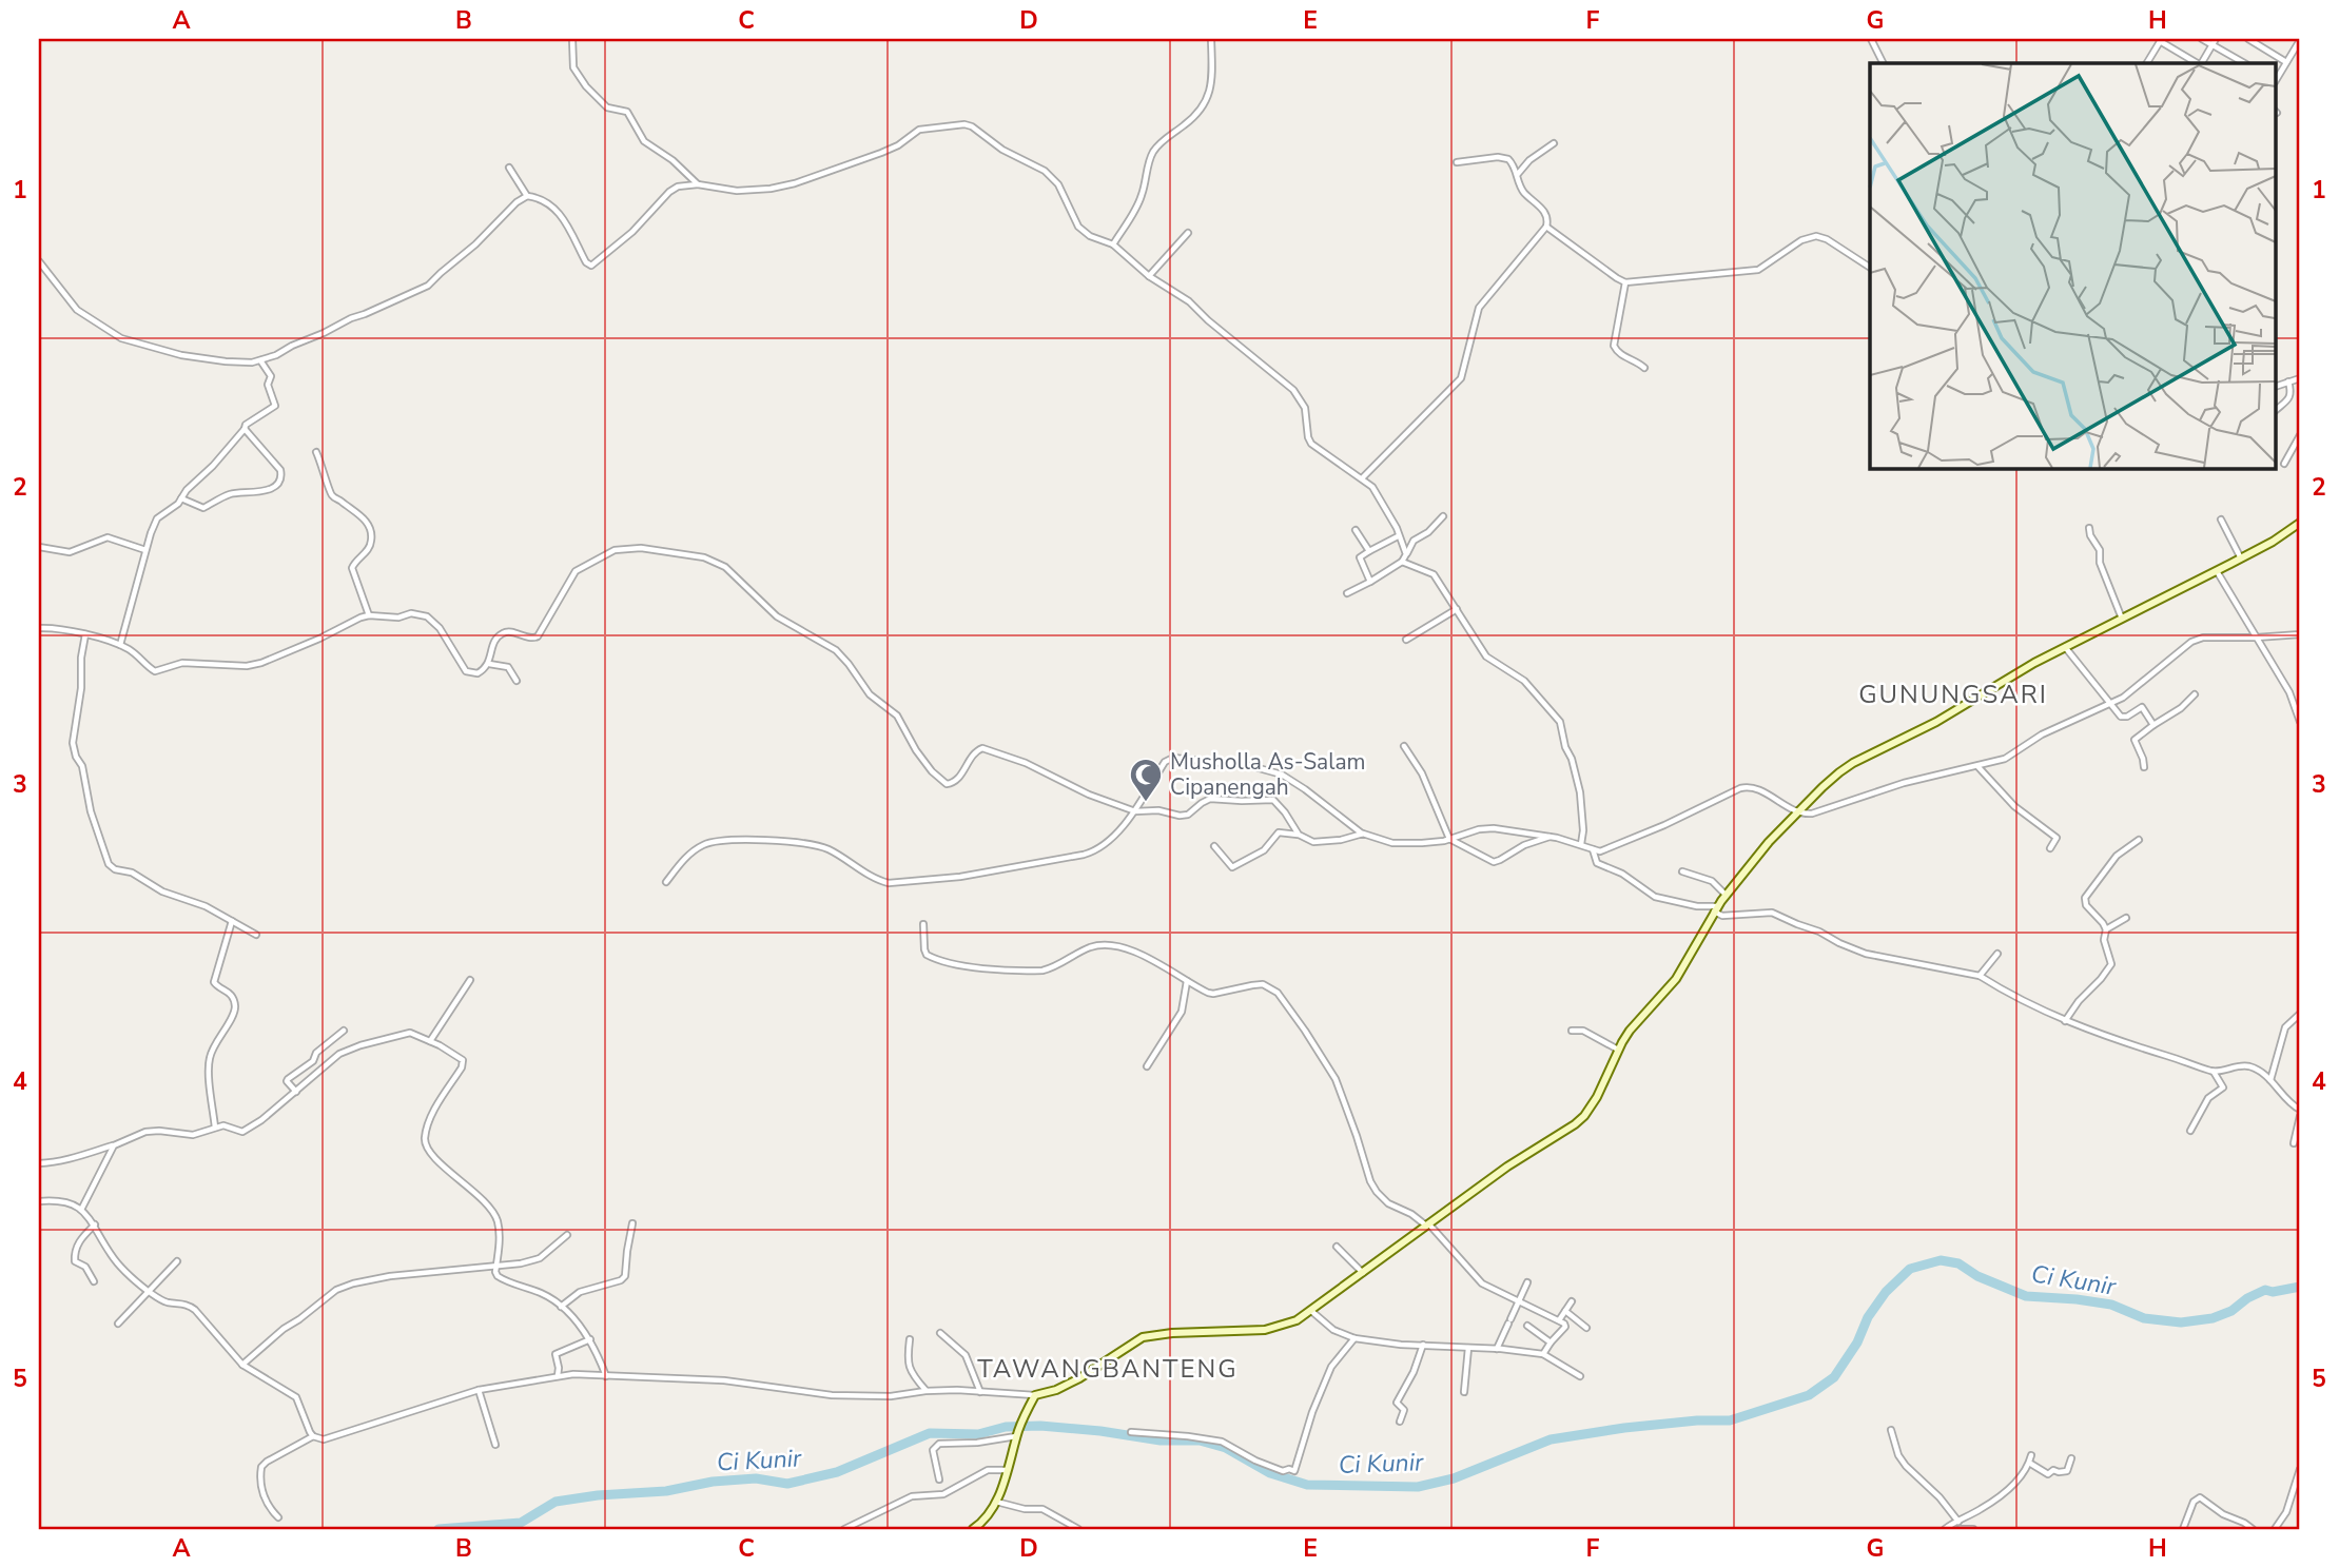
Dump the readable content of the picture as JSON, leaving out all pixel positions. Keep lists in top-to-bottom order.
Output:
{
  "districts": ["GUNUNGSARI", "TAWANGBANTENG"],
  "water": ["Ci Kunir"],
  "places": {
    "mosque": ["Musholla As-Salam Cipanengah"]
  },
  "grid": {
    "columns": [
      "A",
      "B",
      "C",
      "D",
      "E",
      "F",
      "G",
      "H"
    ],
    "rows": [
      "1",
      "2",
      "3",
      "4",
      "5"
    ]
  }
}
